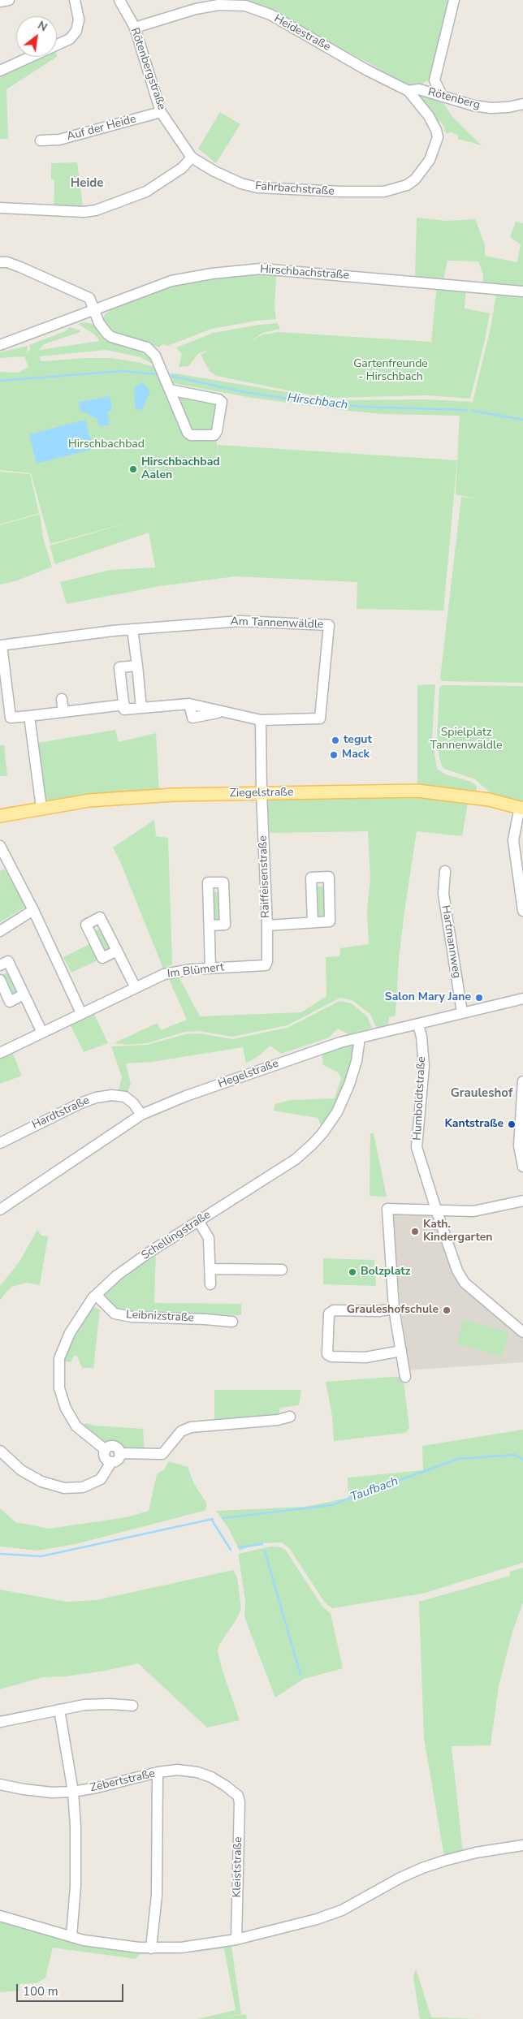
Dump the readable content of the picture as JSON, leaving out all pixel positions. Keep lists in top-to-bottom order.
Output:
{
  "streets": {
    "main road": ["Ziegelstraße"],
    "street": [
      "Heidestraße",
      "Rötenbergstraße",
      "Rötenberg",
      "Auf der Heide",
      "Fahrbachstraße",
      "Hirschbachstraße",
      "Am Tannenwäldle",
      "Raiffeisenstraße",
      "Hartmannweg",
      "Im Blümert",
      "Hegelstraße",
      "Humboldtstraße",
      "Hardtstraße",
      "Schellingstraße",
      "Leibnizstraße",
      "Zebertstraße",
      "Kleiststraße"
    ]
  },
  "crossings": [
    ["Heidestraße", "Rötenbergstraße"],
    ["Heidestraße", "Rötenberg"],
    ["Heidestraße", "Fahrbachstraße"],
    ["Rötenbergstraße", "Auf der Heide"],
    ["Rötenbergstraße", "Fahrbachstraße"],
    ["Ziegelstraße", "Raiffeisenstraße"],
    ["Raiffeisenstraße", "Im Blümert"],
    ["Hartmannweg", "Hegelstraße"],
    ["Hegelstraße", "Humboldtstraße"],
    ["Hegelstraße", "Hardtstraße"],
    ["Hegelstraße", "Schellingstraße"],
    ["Schellingstraße", "Leibnizstraße"],
    ["Zebertstraße", "Kleiststraße"]
  ],
  "districts": ["Heide", "Grauleshof"],
  "water": ["Hirschbach", "Taufbach"],
  "parks": ["Gartenfreunde - Hirschbach", "Hirschbachbad", "Spielplatz Tannenwäldle"],
  "places": [
    "Hirschbachbad Aalen",
    "tegut",
    "Mack",
    "Salon Mary Jane",
    "Kantstraße",
    "Kath. Kindergarten",
    "Bolzplatz",
    "Grauleshofschule"
  ],
  "scale_bar": "100 m",
  "north": "top right"
}
